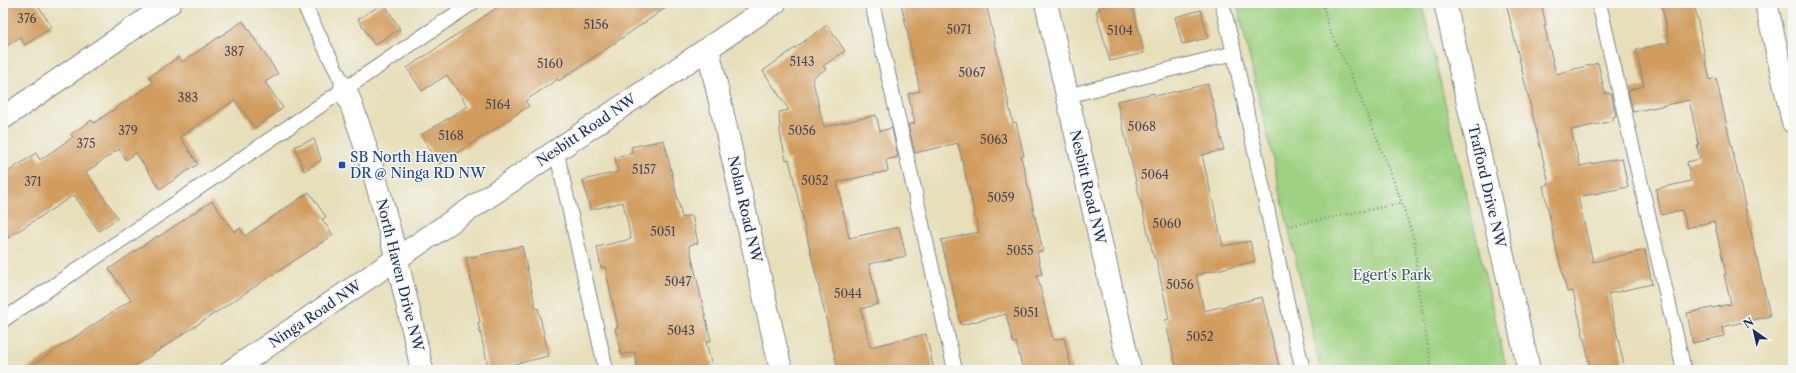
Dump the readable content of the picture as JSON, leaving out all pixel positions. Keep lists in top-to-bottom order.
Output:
{
  "streets": {
    "street": [
      "Nesbitt Road NW",
      "Trafford Drive NW",
      "Nolan Road NW",
      "North Haven Drive NW",
      "Ninga Road NW"
    ]
  },
  "crossings": [
    ["Nesbitt Road NW", "Nolan Road NW"],
    ["Nesbitt Road NW", "North Haven Drive NW"],
    ["Nesbitt Road NW", "Ninga Road NW"],
    ["North Haven Drive NW", "Ninga Road NW"]
  ],
  "parks": ["Egert's Park"],
  "places": {
    "transit": ["SB North Haven DR @ Ninga RD NW"]
  },
  "house_numbers": [
    "376",
    "5156",
    "5071",
    "5104",
    "387",
    "5143",
    "5160",
    "5067",
    "383",
    "5164",
    "5068",
    "379",
    "5056",
    "5168",
    "5063",
    "375",
    "5157",
    "5064",
    "5052",
    "371",
    "5059",
    "5060",
    "5051",
    "5055",
    "5047",
    "5056",
    "5044",
    "5051",
    "5043",
    "5052"
  ],
  "north": "top left"
}
